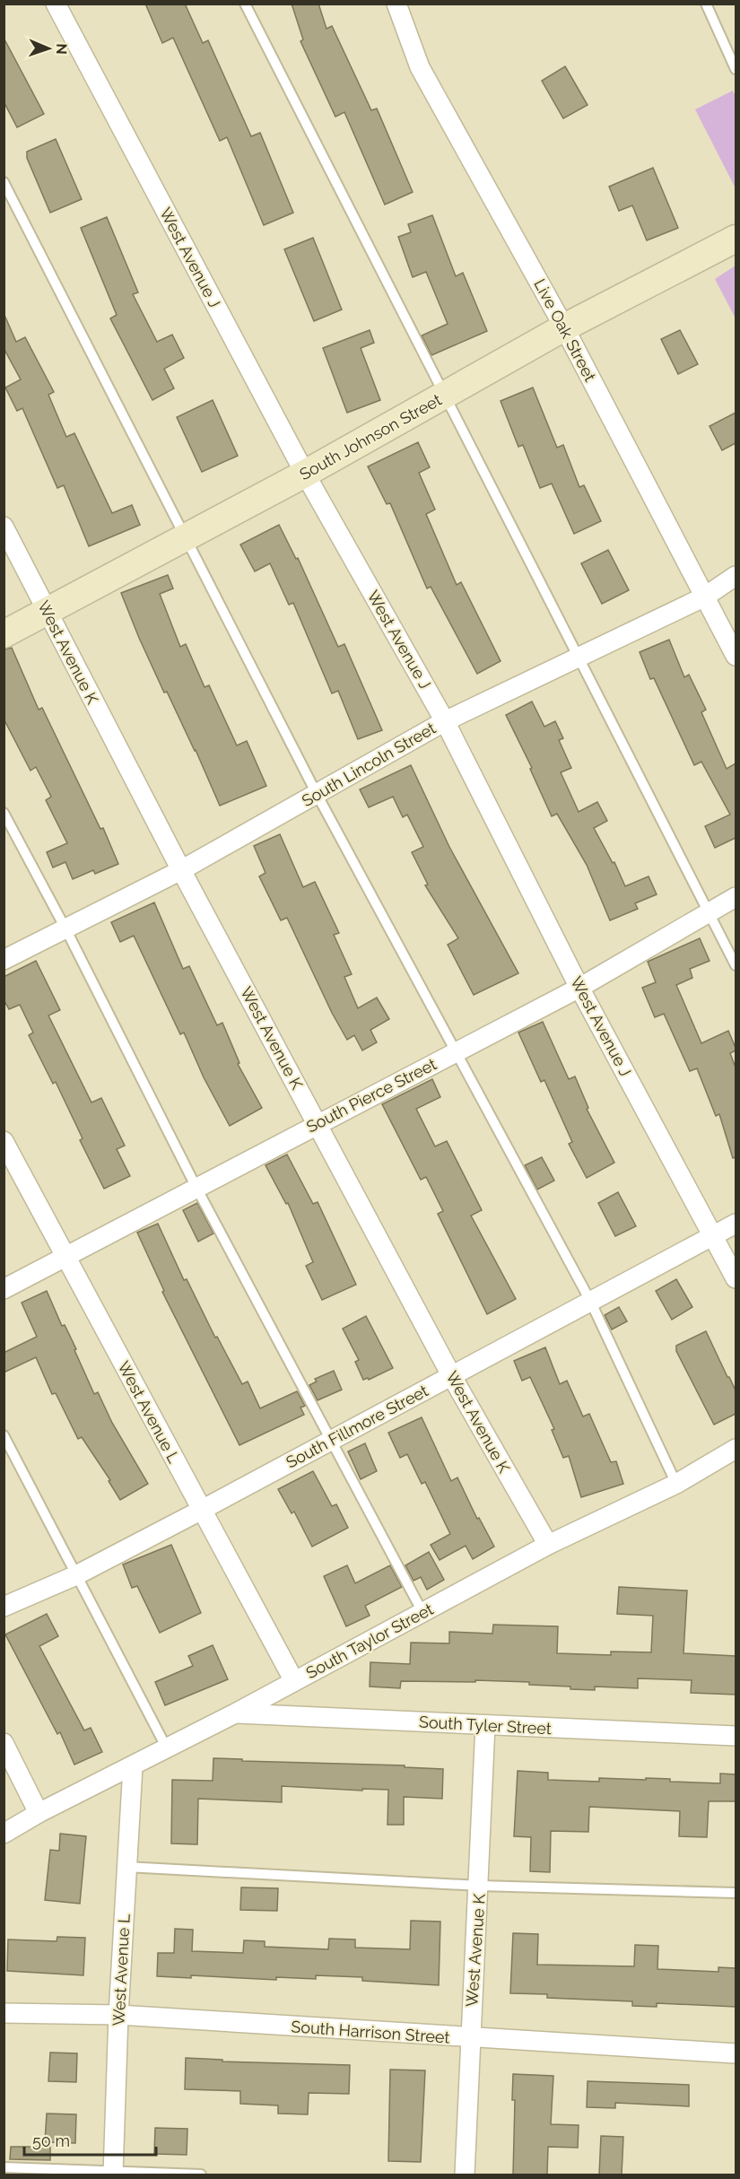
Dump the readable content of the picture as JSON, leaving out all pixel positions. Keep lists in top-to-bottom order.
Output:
{
  "streets": {
    "street": [
      "West Avenue J",
      "Live Oak Street",
      "South Johnson Street",
      "West Avenue K",
      "South Lincoln Street",
      "South Pierce Street",
      "West Avenue L",
      "South Fillmore Street",
      "South Taylor Street",
      "South Tyler Street",
      "South Harrison Street"
    ]
  },
  "crossings": [
    ["West Avenue J", "South Johnson Street"],
    ["West Avenue J", "South Lincoln Street"],
    ["West Avenue J", "South Pierce Street"],
    ["West Avenue J", "South Fillmore Street"],
    ["Live Oak Street", "South Johnson Street"],
    ["Live Oak Street", "South Lincoln Street"],
    ["South Johnson Street", "West Avenue K"],
    ["West Avenue K", "South Lincoln Street"],
    ["West Avenue K", "South Pierce Street"],
    ["West Avenue K", "South Fillmore Street"],
    ["West Avenue K", "South Taylor Street"],
    ["West Avenue K", "South Tyler Street"],
    ["West Avenue K", "South Harrison Street"],
    ["South Pierce Street", "West Avenue L"],
    ["West Avenue L", "South Fillmore Street"],
    ["West Avenue L", "South Taylor Street"],
    ["West Avenue L", "South Harrison Street"],
    ["South Taylor Street", "South Tyler Street"]
  ],
  "scale_bar": "50 m",
  "north": "right"
}
